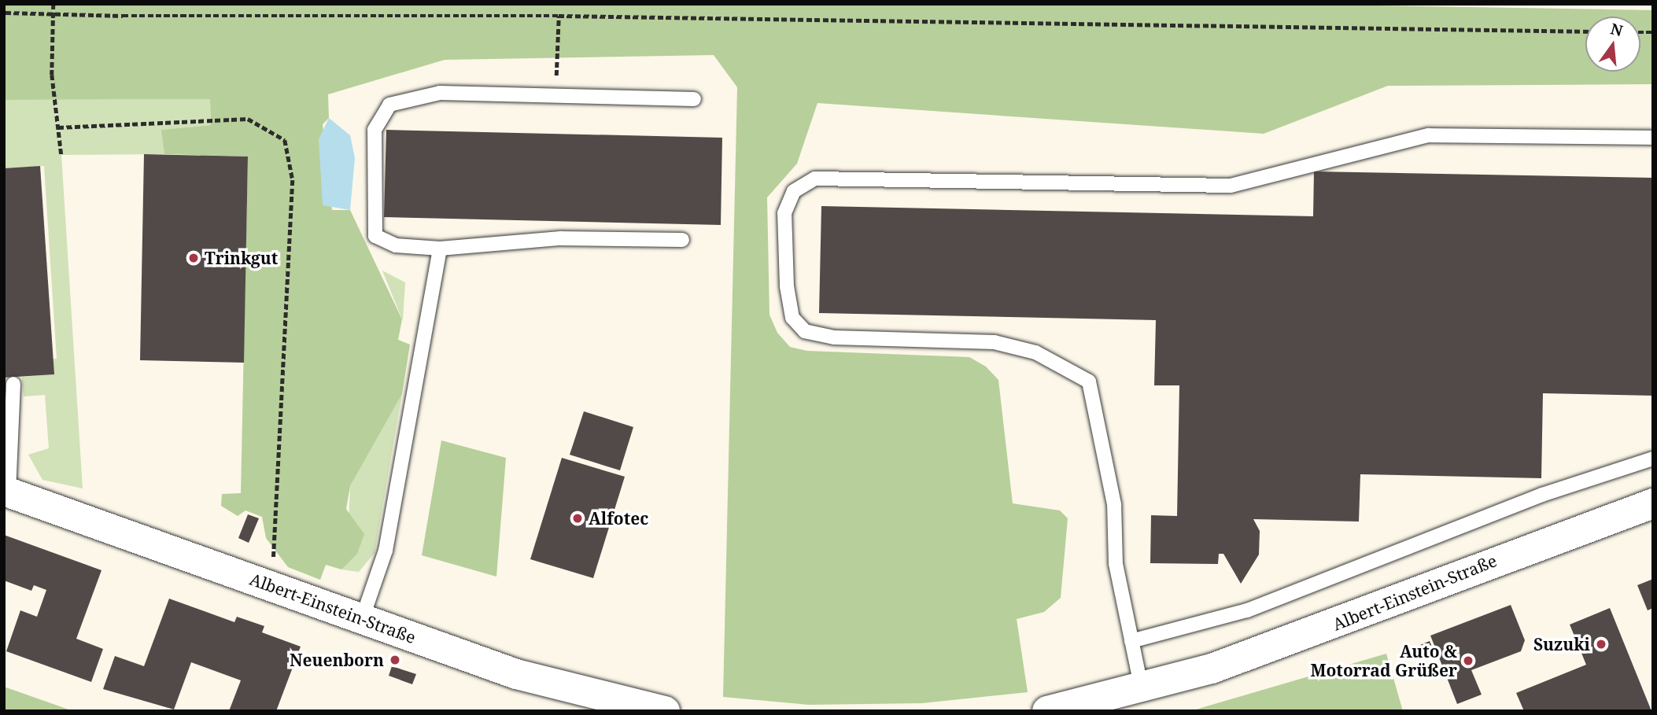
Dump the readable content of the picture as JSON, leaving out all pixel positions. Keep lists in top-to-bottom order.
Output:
{
  "streets": {
    "street": ["Albert-Einstein-Straße"]
  },
  "places": [
    "Trinkgut",
    "Alfotec",
    "Suzuki",
    "Neuenborn",
    "Auto & Motorrad Grüßer"
  ],
  "north": "top"
}
